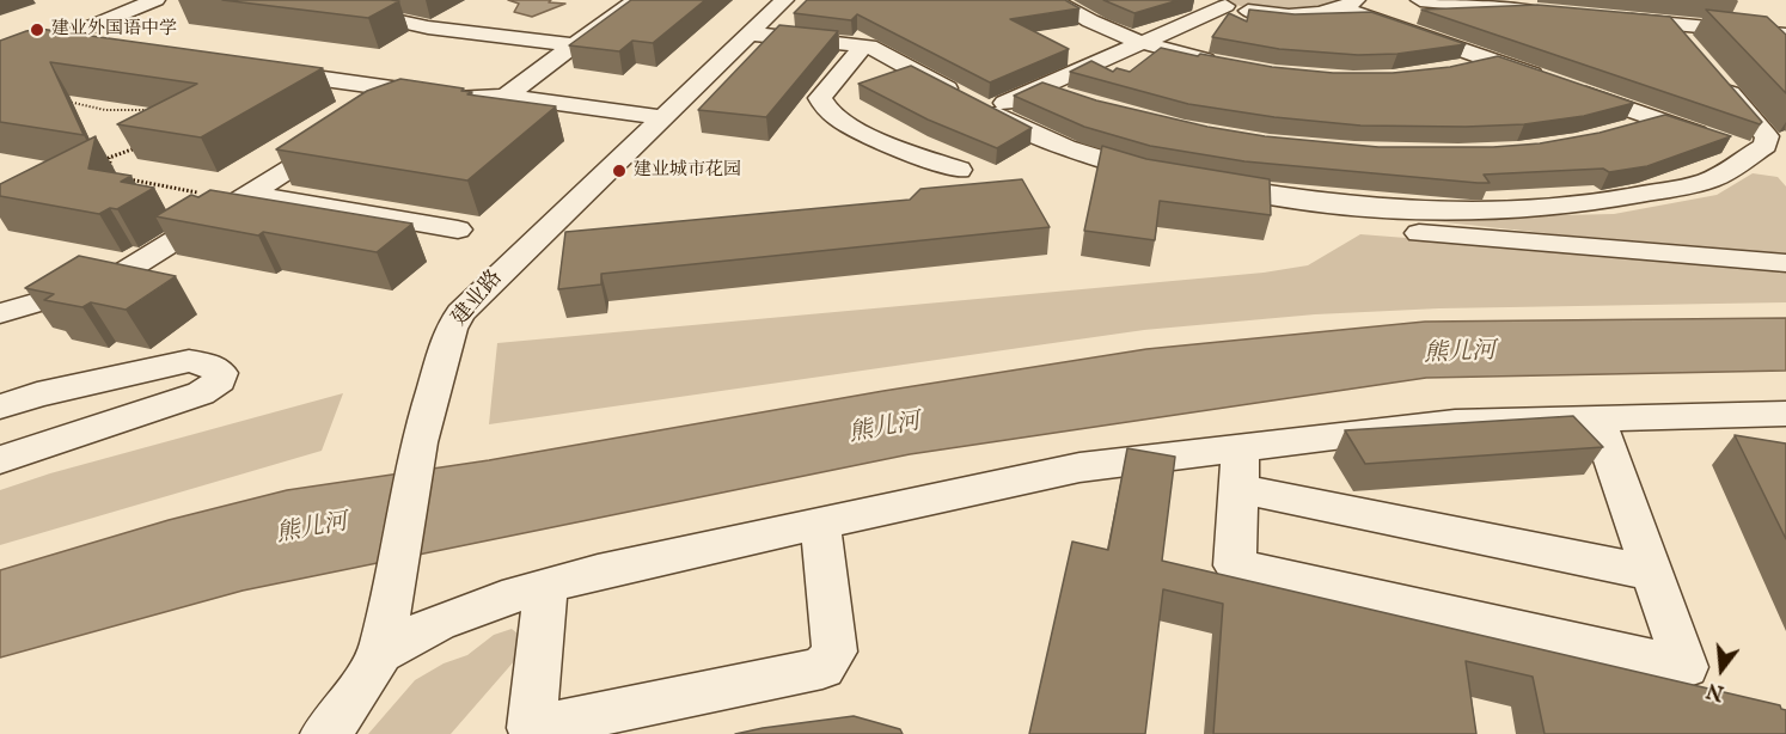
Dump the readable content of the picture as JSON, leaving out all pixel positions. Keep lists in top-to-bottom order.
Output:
{
  "streets": {
    "street": ["建业路"]
  },
  "water": ["熊儿河"],
  "places": ["建业外国语中学", "建业城市花园"],
  "north": "bottom"
}
